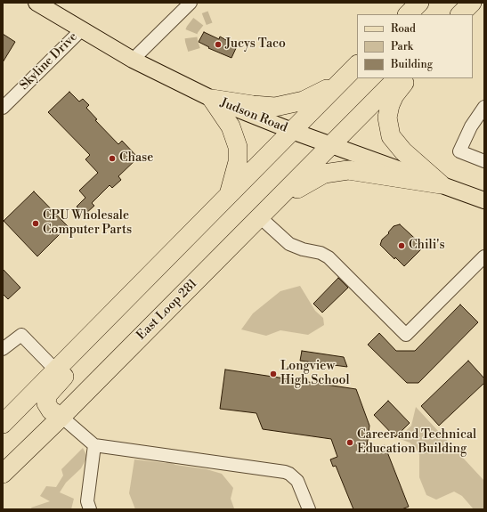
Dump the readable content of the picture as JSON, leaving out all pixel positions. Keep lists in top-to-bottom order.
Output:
{
  "streets": {
    "highway": ["East Loop 281"],
    "main road": ["Judson Road"],
    "street": ["Skyline Drive"]
  },
  "crossings": [
    ["Skyline Drive", "Judson Road"],
    ["Judson Road", "East Loop 281"]
  ],
  "places": [
    "Jucys Taco",
    "Chase",
    "CPU Wholesale Computer Parts",
    "Chili's",
    "Longview High School",
    "Career and Technical Education Building"
  ],
  "legend": ["Road", "Park", "Building"]
}
